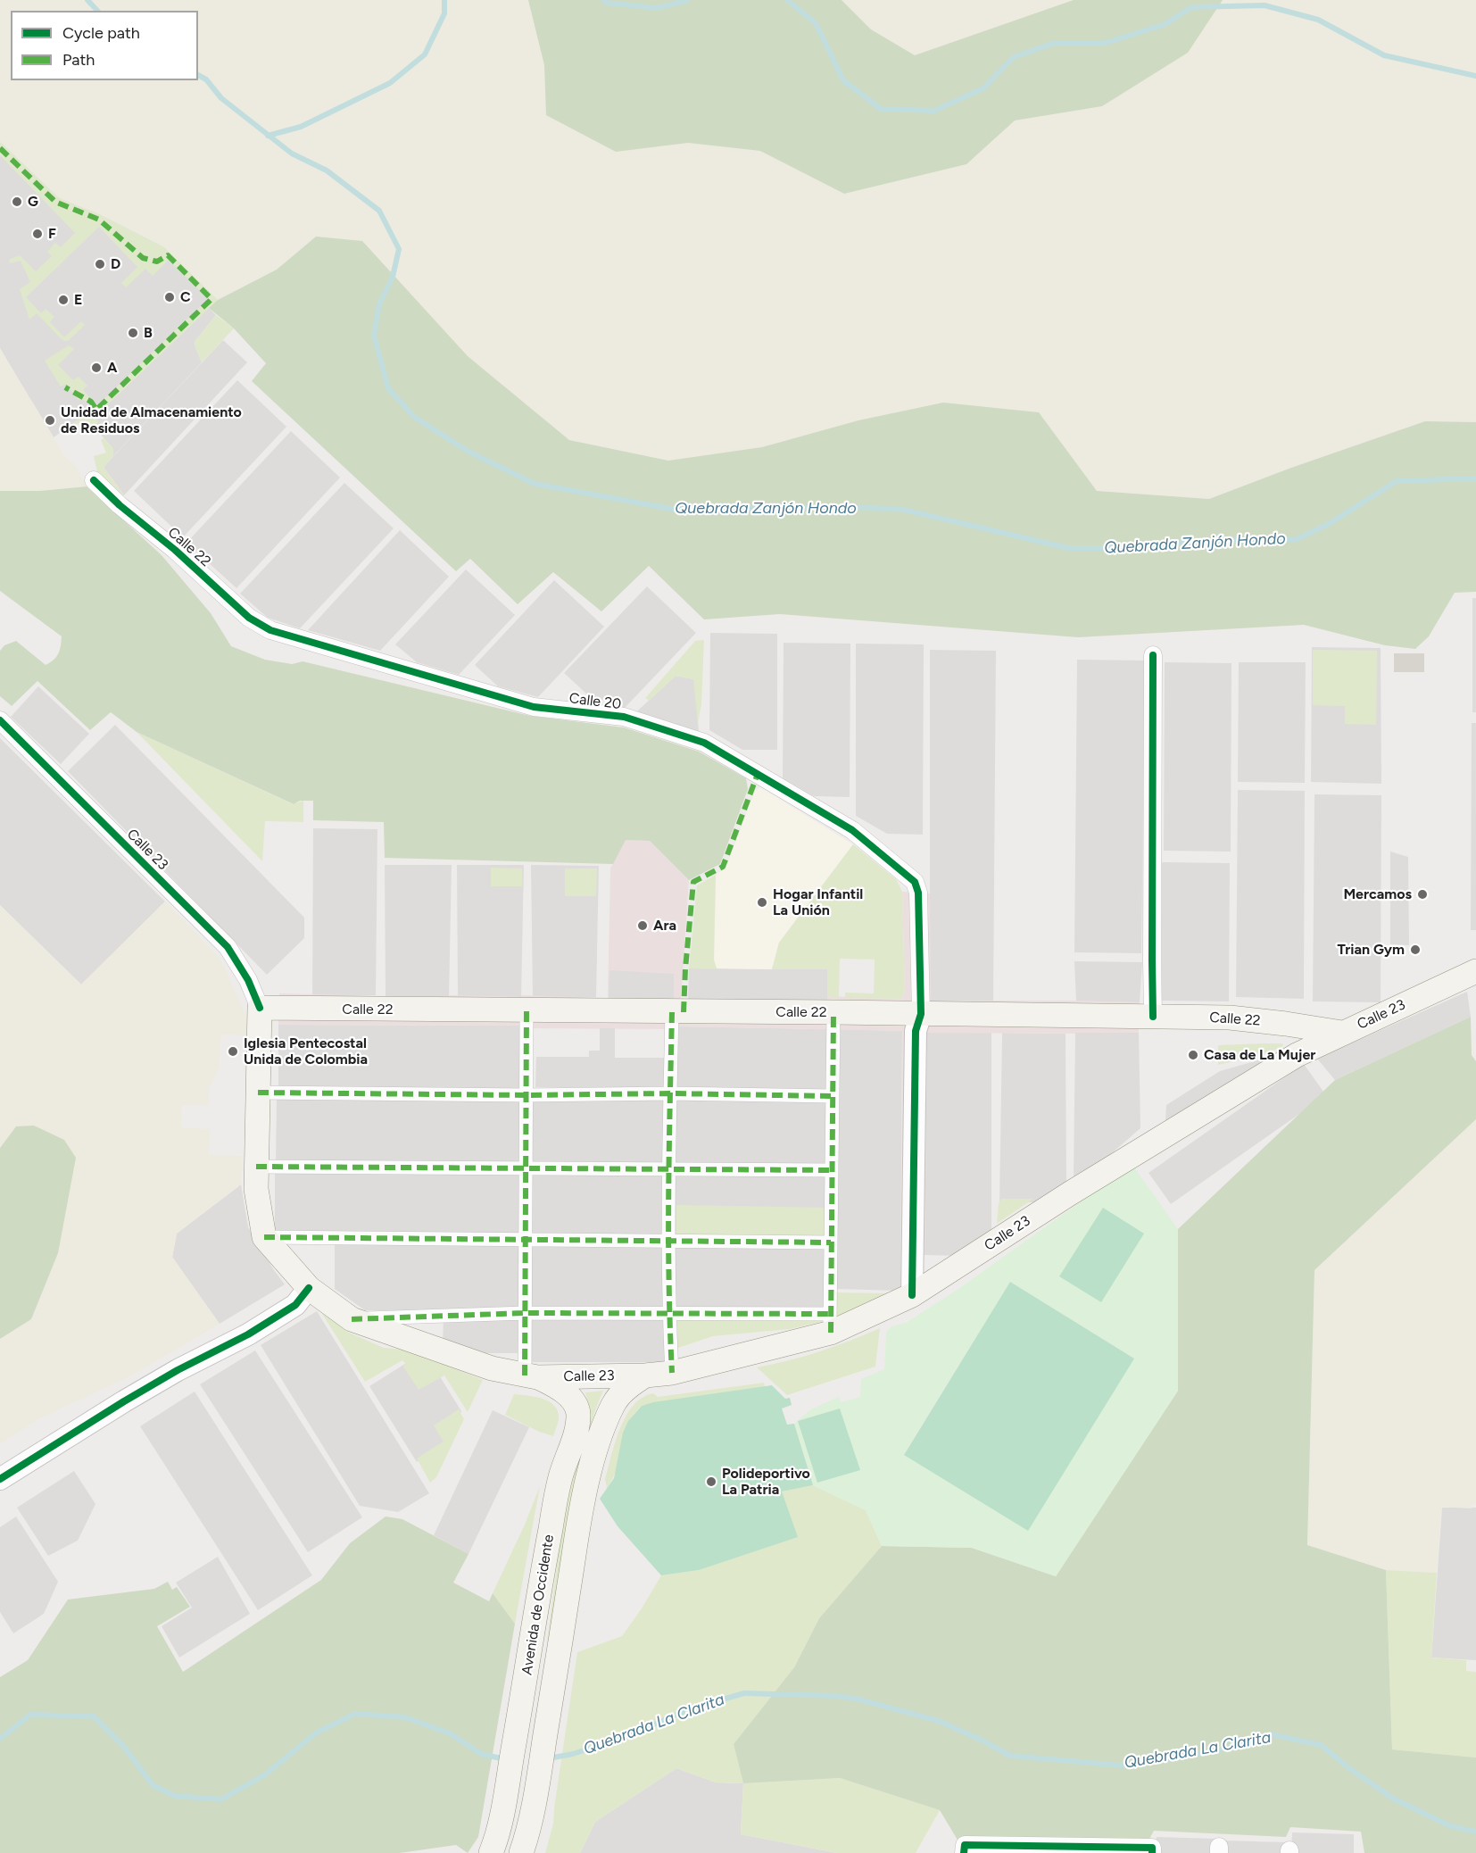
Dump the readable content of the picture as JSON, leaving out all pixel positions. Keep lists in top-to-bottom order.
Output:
{
  "streets": {
    "main road": ["Calle 22", "Calle 23", "Avenida de Occidente"],
    "street": ["Calle 20"]
  },
  "crossings": [
    ["Calle 22", "Calle 20"],
    ["Calle 22", "Calle 23"],
    ["Calle 23", "Avenida de Occidente"]
  ],
  "water": ["Quebrada Zanjón Hondo", "Quebrada La Clarita"],
  "places": [
    "G",
    "F",
    "D",
    "C",
    "E",
    "B",
    "A",
    "Unidad de Almacenamiento de Residuos",
    "Mercamos",
    "Hogar Infantil La Unión",
    "Ara",
    "Trian Gym",
    "Iglesia Pentecostal Unida de Colombia",
    "Casa de La Mujer",
    "Polideportivo La Patria"
  ],
  "legend": ["Cycle path", "Path"]
}
